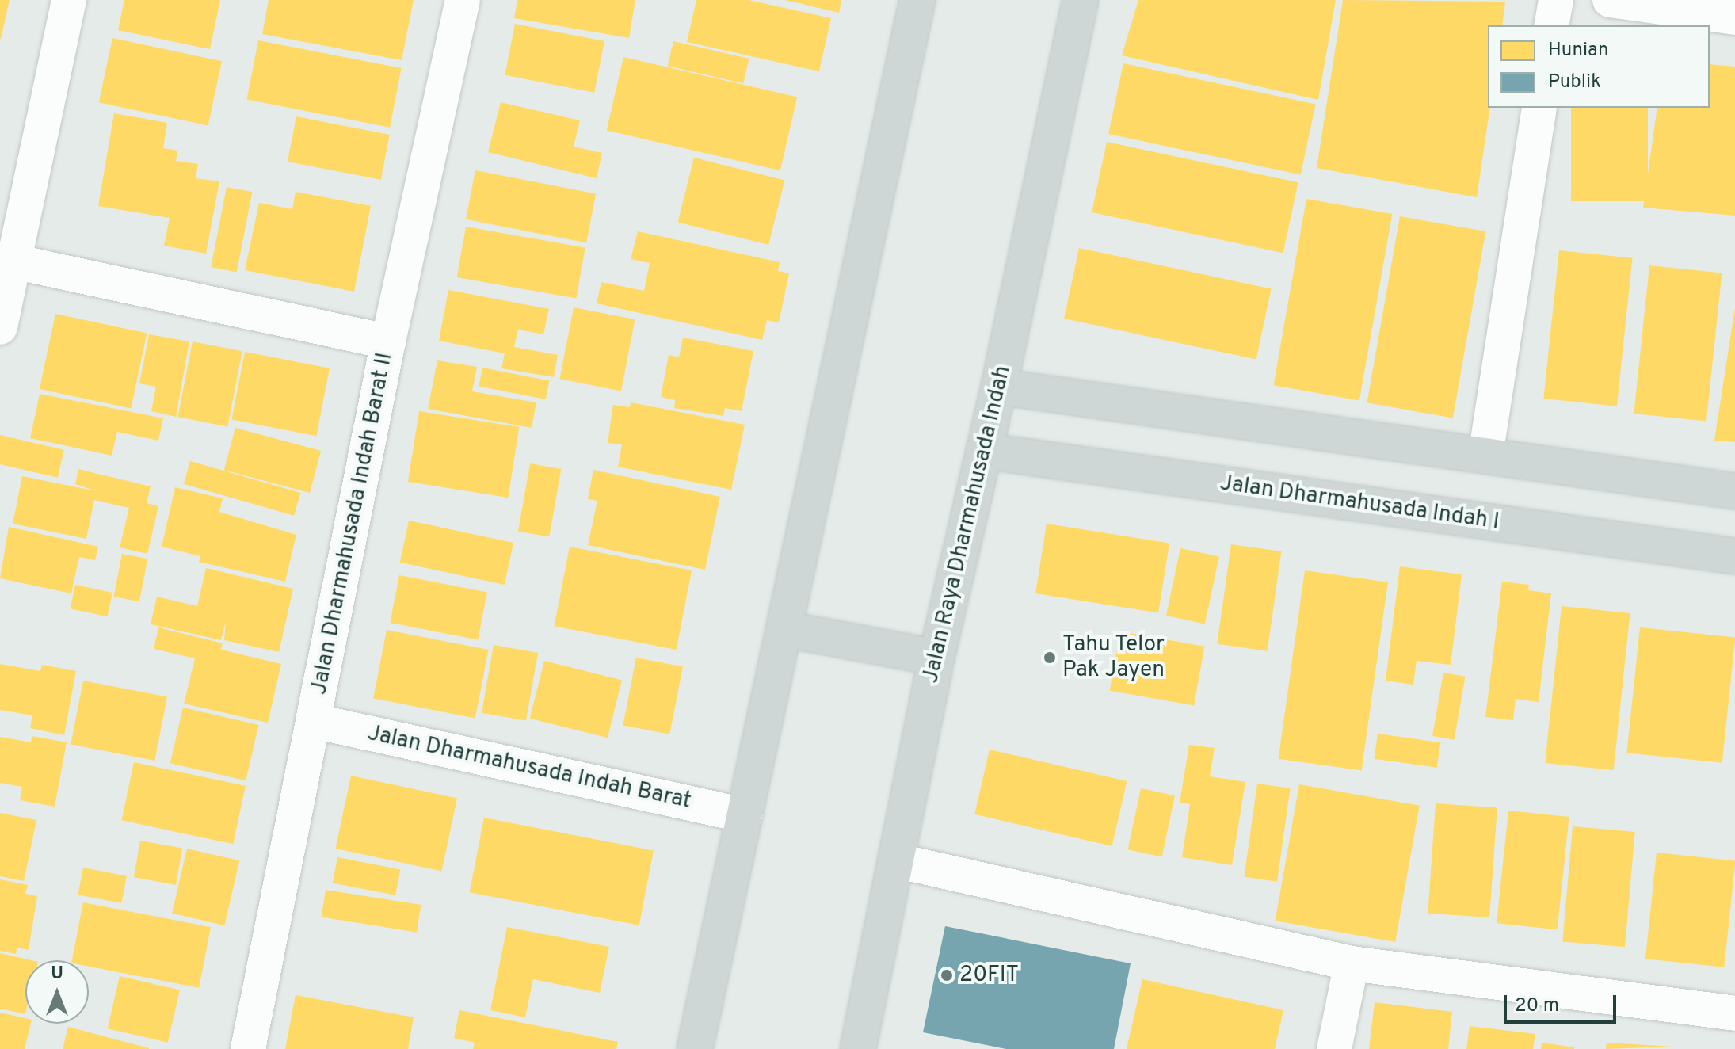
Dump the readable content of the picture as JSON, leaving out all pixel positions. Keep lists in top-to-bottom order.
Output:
{
  "streets": {
    "main road": ["Jalan Dharmahusada Indah I", "Jalan Raya Dharmahusada Indah"],
    "street": ["Jalan Dharmahusada Indah Barat II", "Jalan Dharmahusada Indah Barat"]
  },
  "crossings": [
    ["Jalan Dharmahusada Indah I", "Jalan Raya Dharmahusada Indah"],
    ["Jalan Dharmahusada Indah Barat II", "Jalan Dharmahusada Indah Barat"]
  ],
  "places": ["Tahu Telor Pak Jayen", "20FIT"],
  "legend": ["Hunian", "Publik"],
  "scale_bar": "20 m",
  "north": "top"
}
